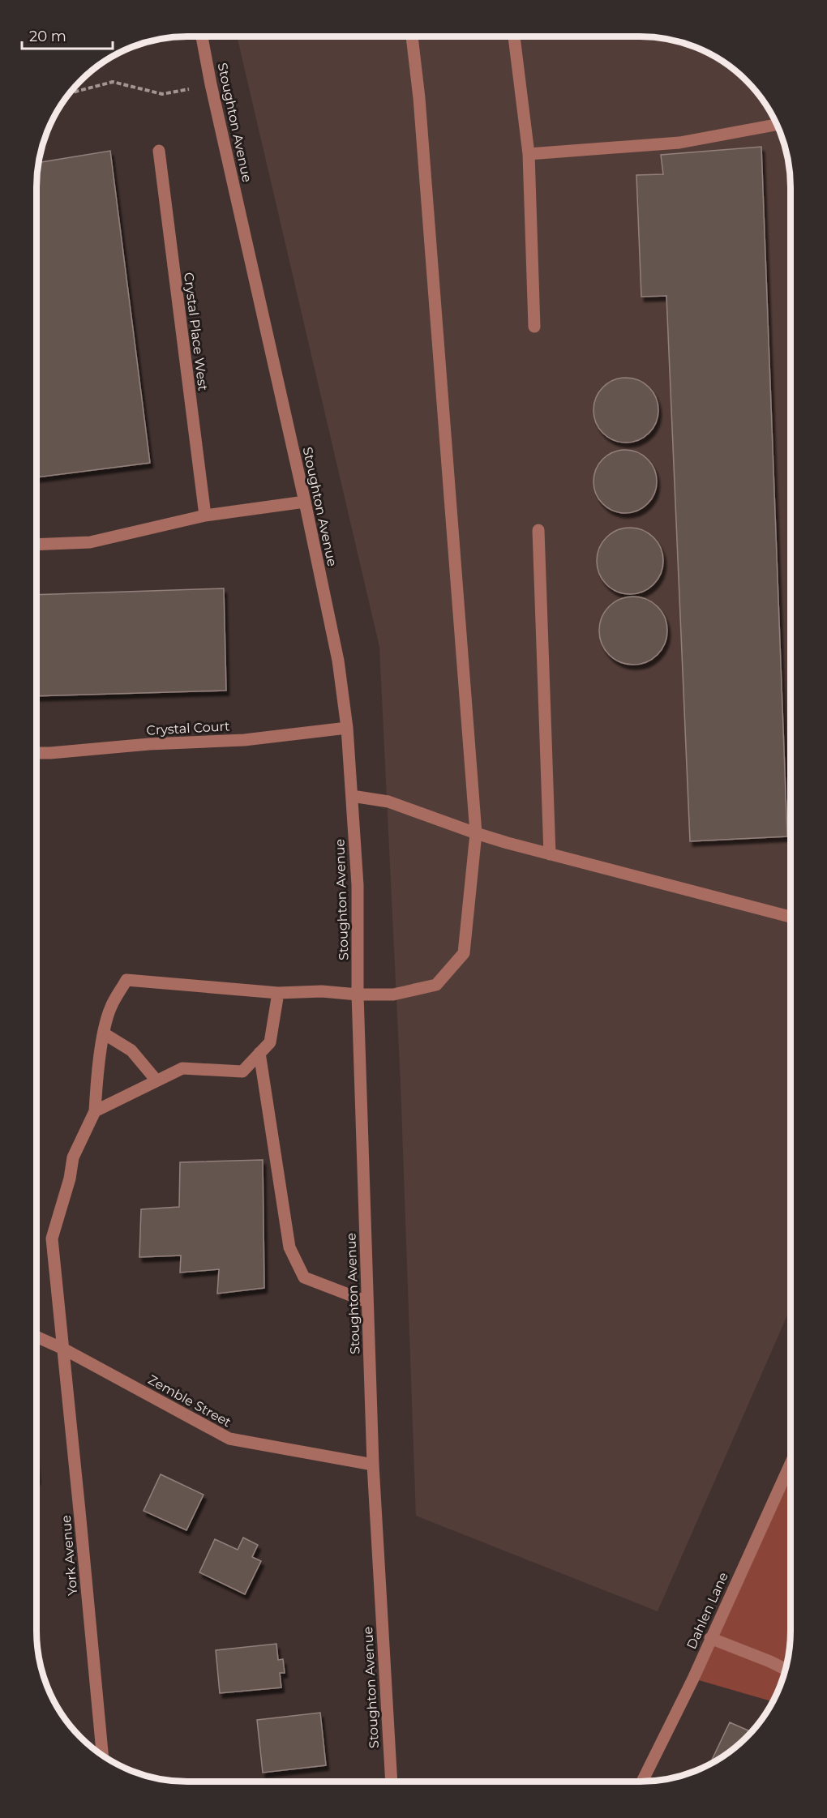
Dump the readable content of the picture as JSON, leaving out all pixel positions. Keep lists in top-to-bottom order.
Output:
{
  "streets": {
    "street": [
      "Stoughton Avenue",
      "Crystal Place West",
      "Crystal Court",
      "Zemble Street",
      "York Avenue",
      "Dahlen Lane"
    ]
  },
  "crossings": [
    ["Stoughton Avenue", "Crystal Court"],
    ["Stoughton Avenue", "Zemble Street"],
    ["Zemble Street", "York Avenue"]
  ],
  "scale_bar": "20 m"
}
